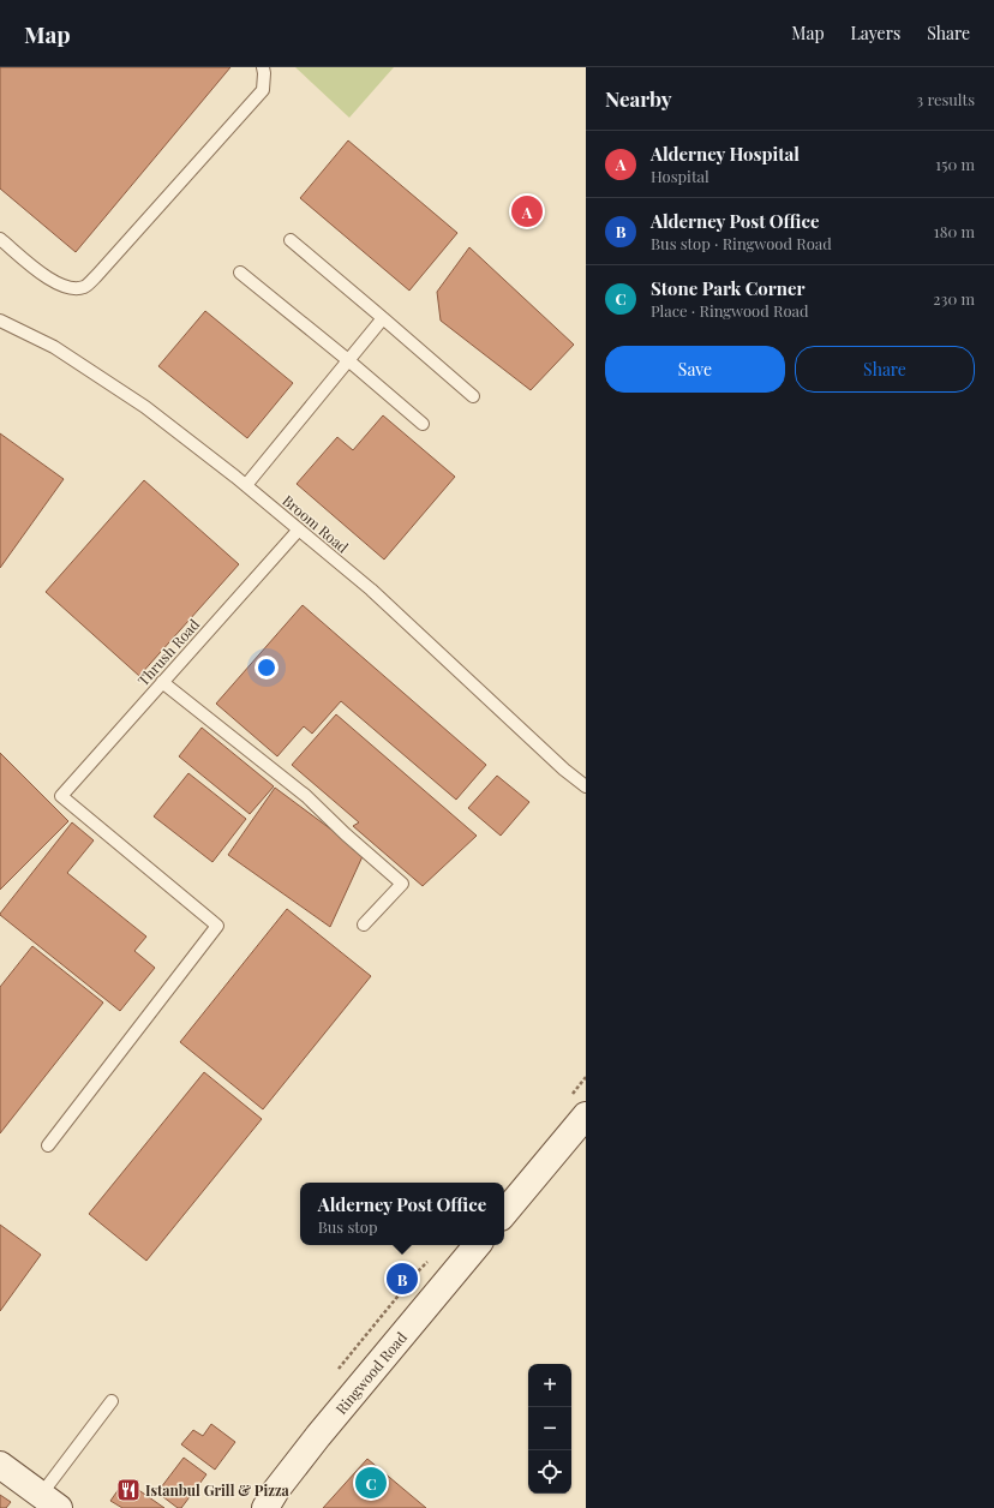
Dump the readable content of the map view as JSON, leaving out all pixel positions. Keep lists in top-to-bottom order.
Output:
{
  "streets": {
    "main road": ["Ringwood Road"],
    "lane": ["Broom Road", "Thrush Road"]
  },
  "crossings": [
    ["Broom Road", "Thrush Road"]
  ],
  "places": {
    "restaurant": ["Istanbul Grill & Pizza"]
  },
  "page": {
    "header": "Map",
    "nav": ["Map", "Layers", "Share"],
    "heading": ["Nearby", "3 results"],
    "list": [
      {
        "mark": "A",
        "name": "Alderney Hospital",
        "note": "Hospital",
        "value": "150 m"
      },
      {
        "mark": "B",
        "name": "Alderney Post Office",
        "note": "Bus stop · Ringwood Road",
        "value": "180 m"
      },
      {
        "mark": "C",
        "name": "Stone Park Corner",
        "note": "Place · Ringwood Road",
        "value": "230 m"
      }
    ],
    "pins": ["A", "B", "C"],
    "buttons": ["Save", "Share"],
    "popup": ["Alderney Post Office", "Bus stop"],
    "map_buttons": ["+", "−"]
  }
}
